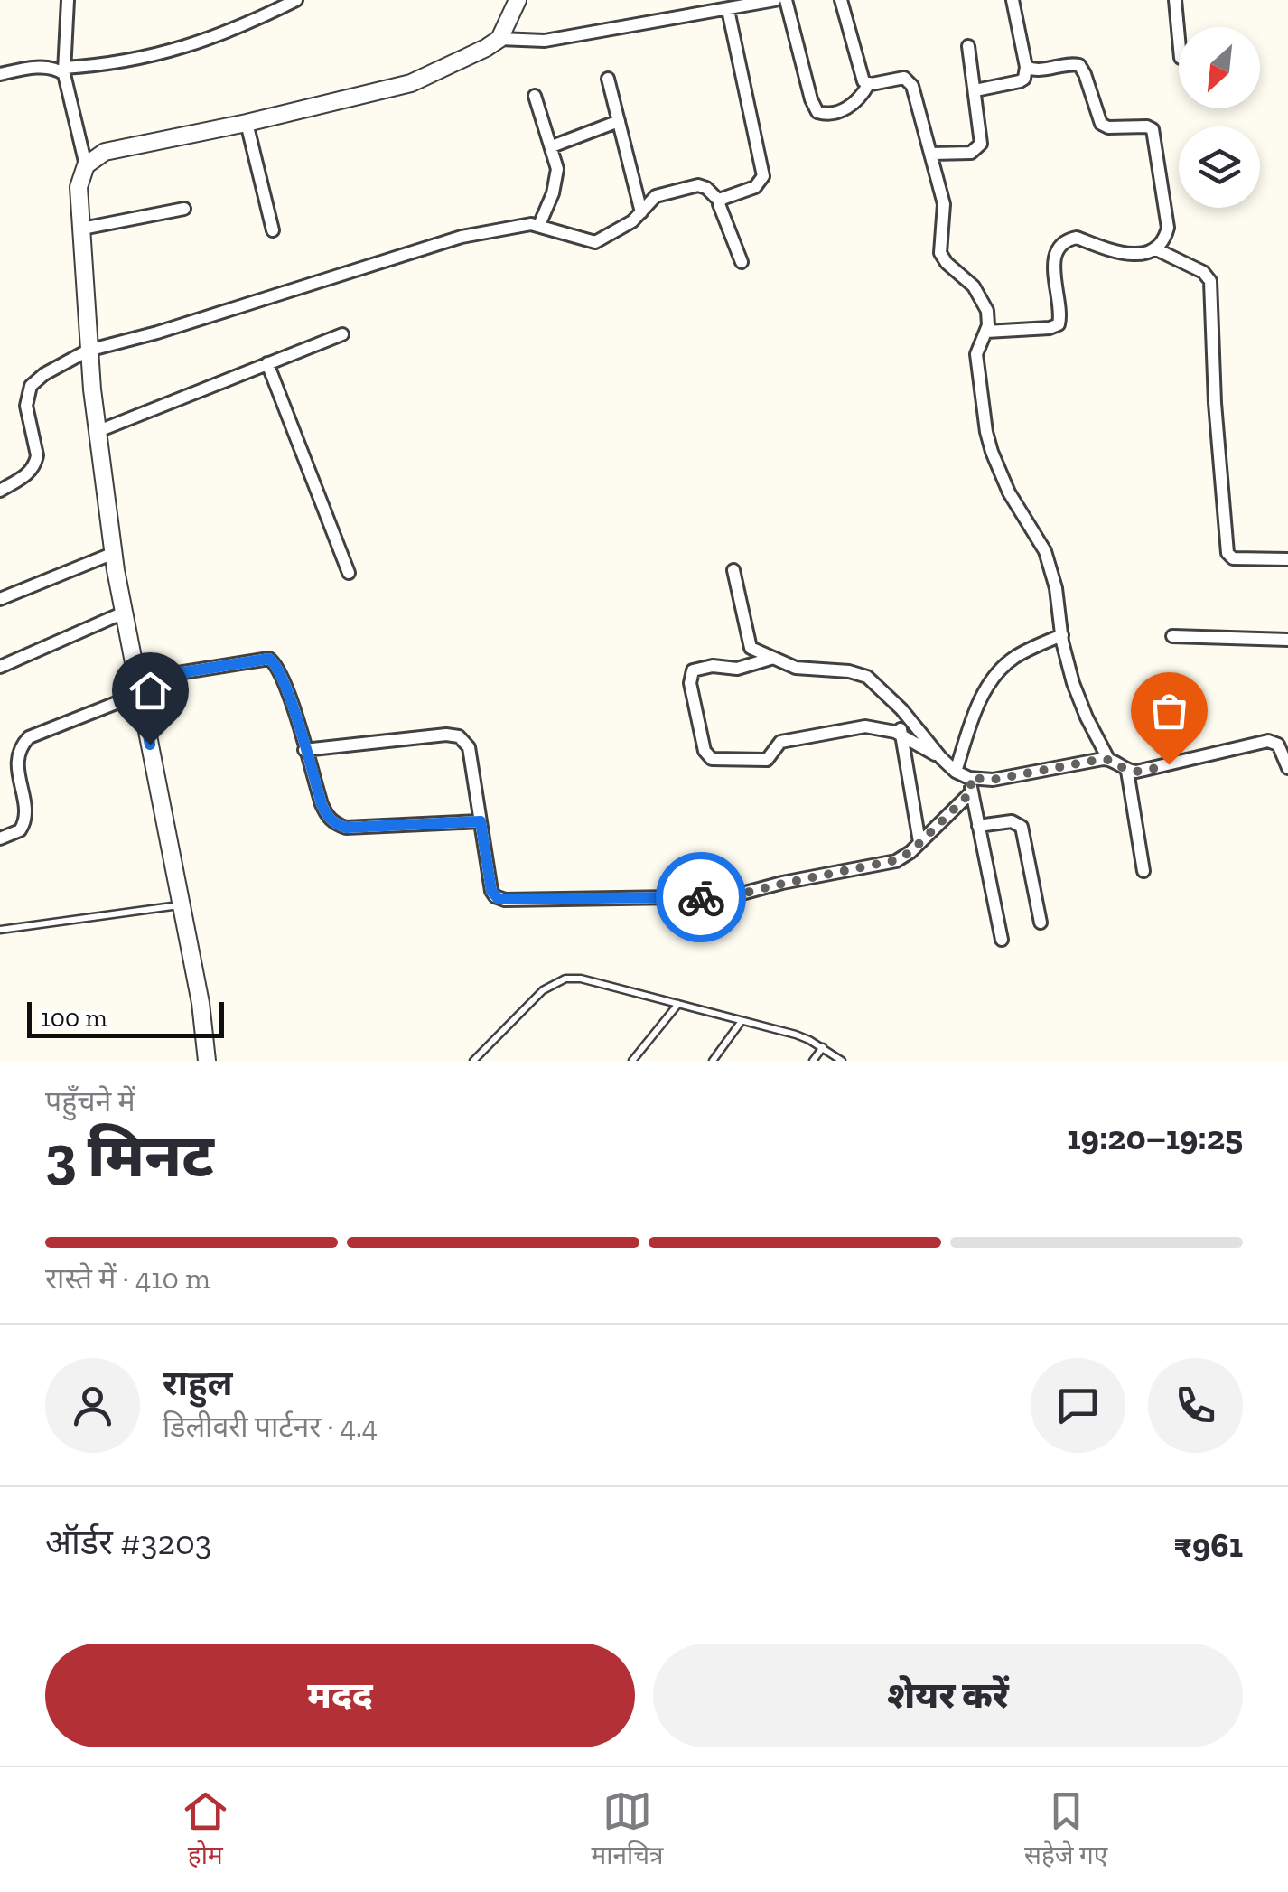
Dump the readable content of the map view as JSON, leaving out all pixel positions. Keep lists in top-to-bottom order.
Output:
{
  "scale_bar": "100 m",
  "north": "bottom left",
  "page": {
    "scale": "100 m",
    "heading": ["3 मिनट", "पहुँचने में", "19:20–19:25"],
    "panel": [
      "राहुल",
      "डिलीवरी पार्टनर · 4.4",
      "ऑर्डर #3203",
      "₹961"
    ],
    "bar": "रास्ते में · 410 m",
    "buttons": ["मदद", "शेयर करें"],
    "tabs": ["होम", "मानचित्र", "सहेजे गए"]
  }
}
